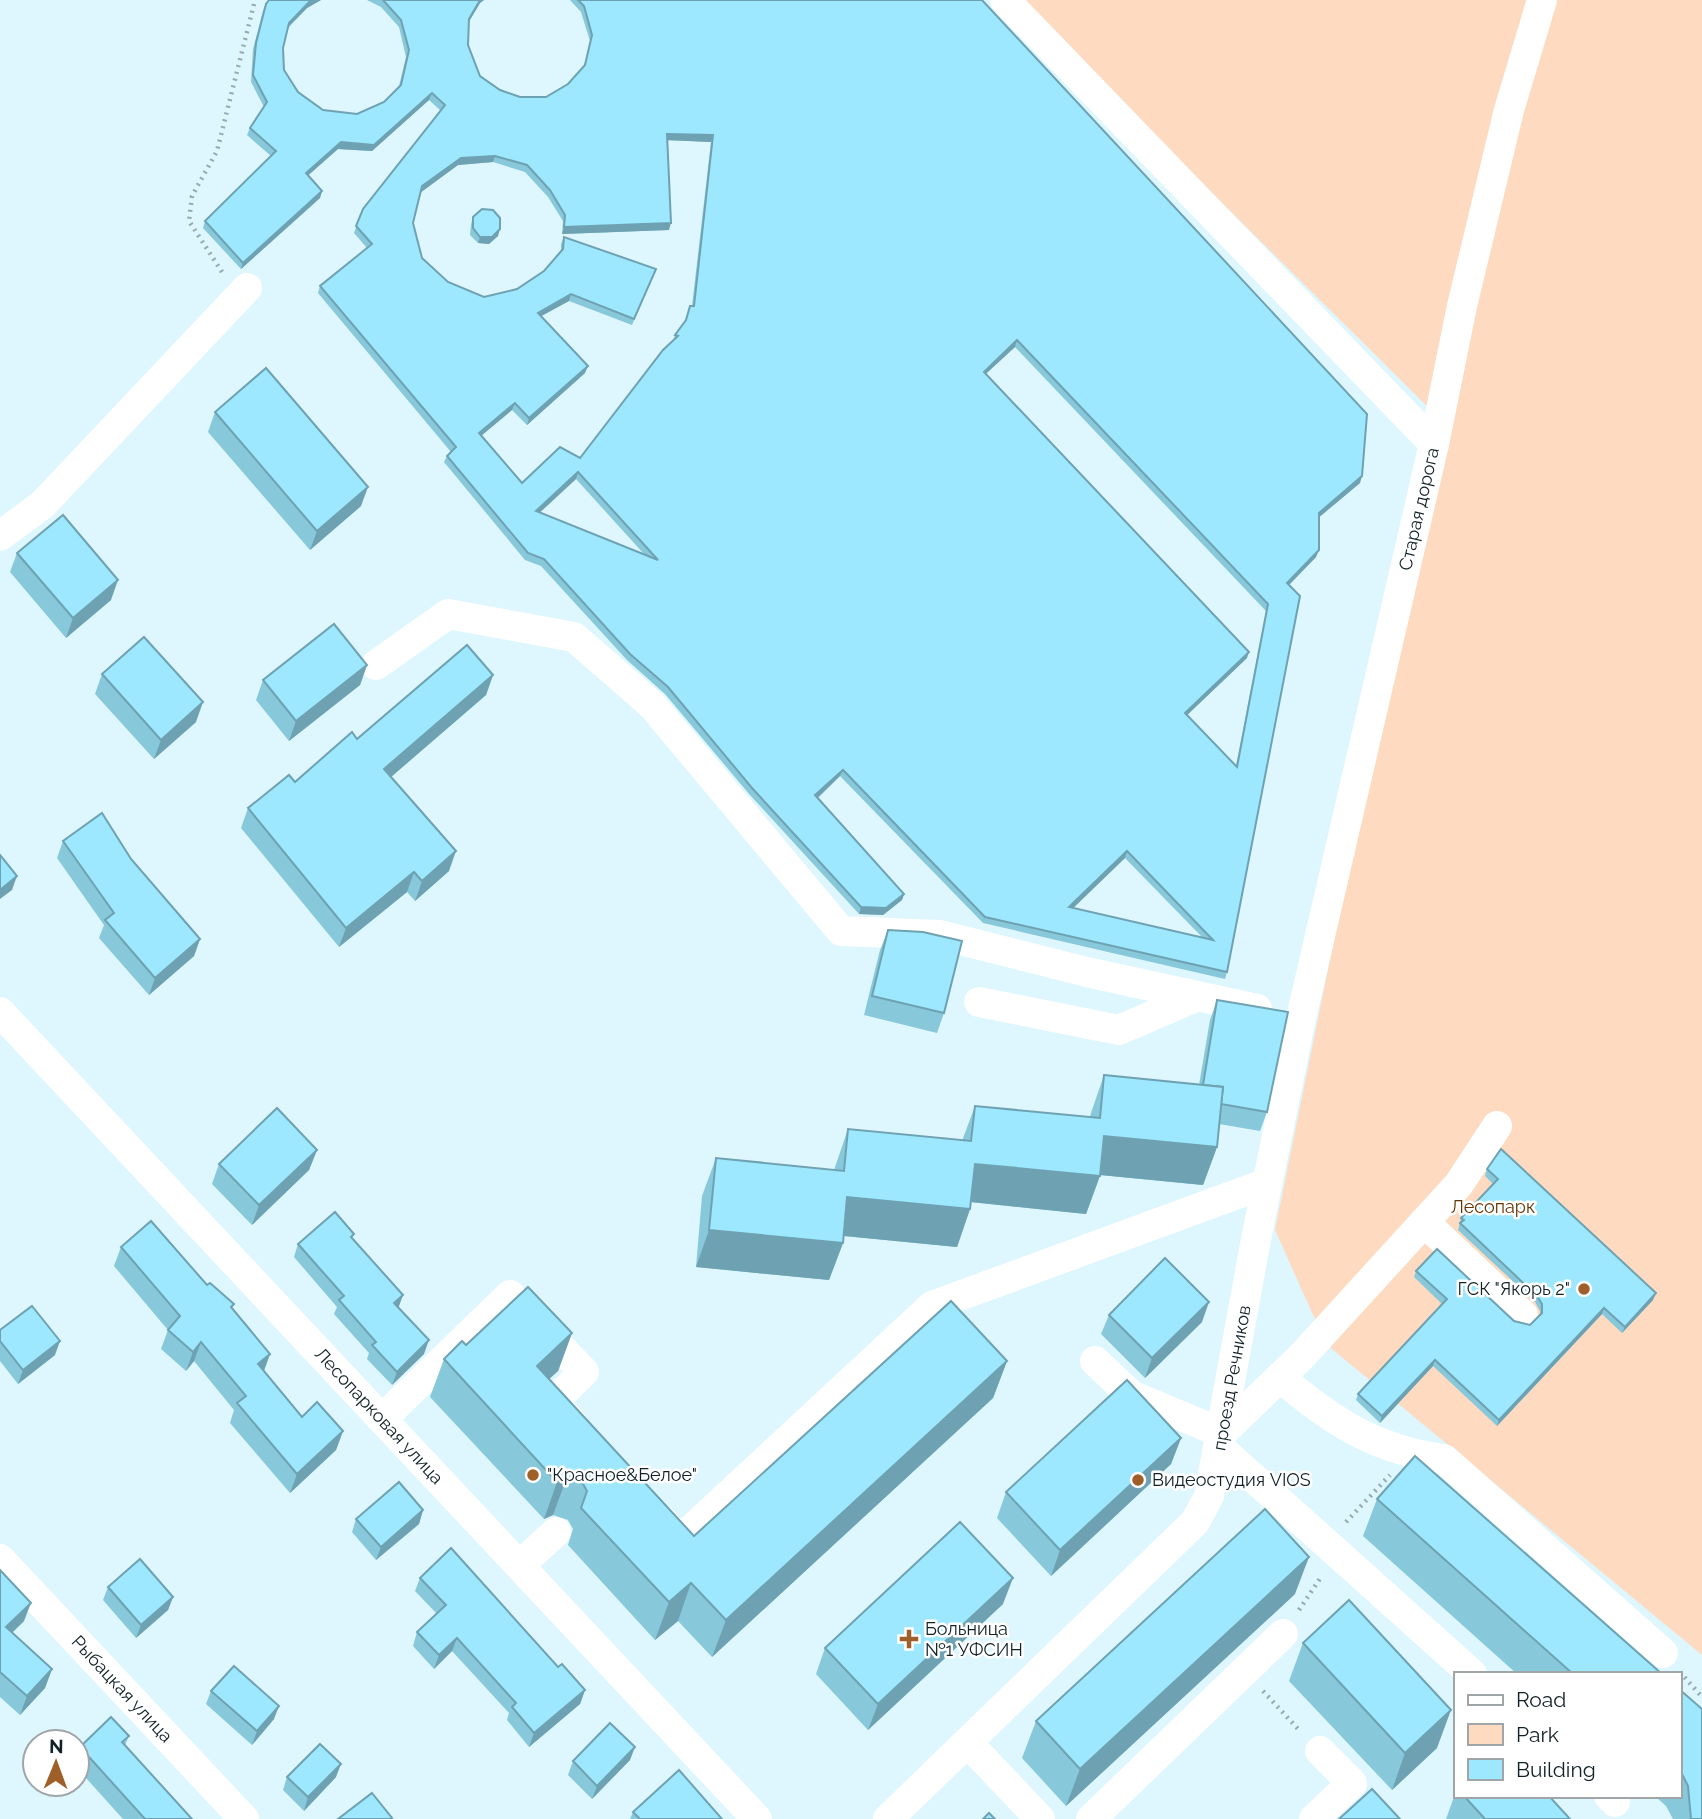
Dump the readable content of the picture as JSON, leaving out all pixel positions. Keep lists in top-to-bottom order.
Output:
{
  "streets": {
    "street": [
      "Старая дорога",
      "проезд Речников",
      "Лесопарковая улица",
      "Рыбацкая улица"
    ]
  },
  "crossings": [
    ["Старая дорога", "проезд Речников"]
  ],
  "parks": ["Лесопарк"],
  "places": {
    "other": ["ГСК \"Якорь 2\"", "\"Красное&Белое\"", "Видеостудия VIOS"],
    "health": ["Больница №1 УФСИН"]
  },
  "legend": ["Road", "Park", "Building"],
  "north": "top"
}
